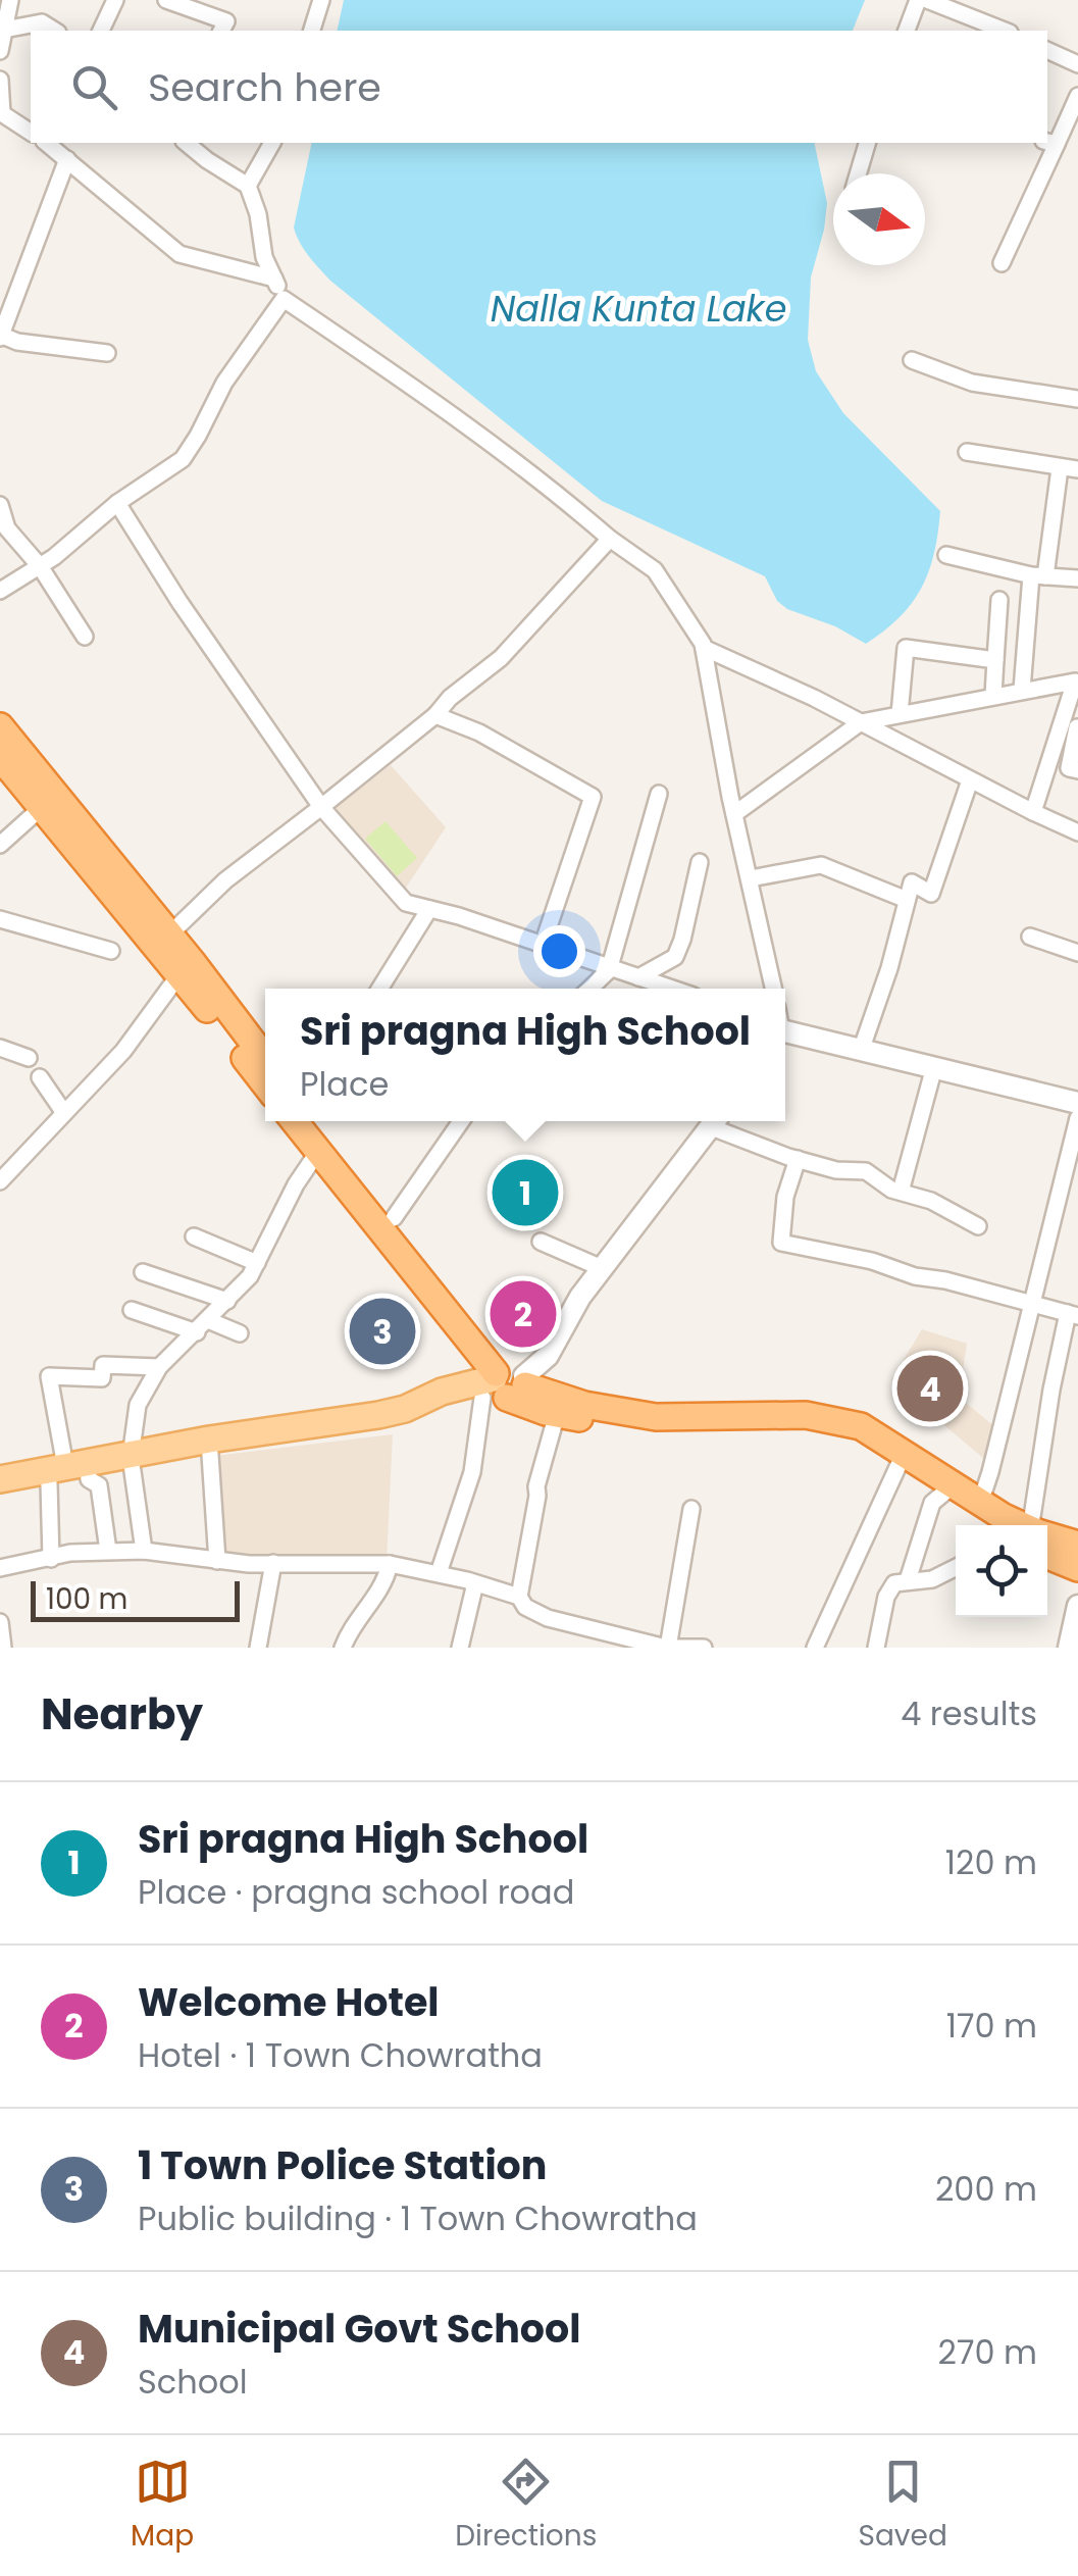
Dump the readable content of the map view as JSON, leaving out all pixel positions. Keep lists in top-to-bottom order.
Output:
{
  "water": ["Nalla Kunta Lake"],
  "scale_bar": "100 m",
  "north": "right",
  "page": {
    "search": "Search here",
    "popup": ["Sri pragna High School", "Place"],
    "pins": [
      "1",
      "2",
      "3",
      "4"
    ],
    "scale": "100 m",
    "heading": ["Nearby", "4 results"],
    "list": [
      {
        "mark": "1",
        "name": "Sri pragna High School",
        "note": "Place · pragna school road",
        "value": "120 m"
      },
      {
        "mark": "2",
        "name": "Welcome Hotel",
        "note": "Hotel · 1 Town Chowratha",
        "value": "170 m"
      },
      {
        "mark": "3",
        "name": "1 Town Police Station",
        "note": "Public building · 1 Town Chowratha",
        "value": "200 m"
      },
      {
        "mark": "4",
        "name": "Municipal Govt School",
        "note": "School",
        "value": "270 m"
      }
    ],
    "nav": ["Map", "Directions", "Saved"]
  }
}
